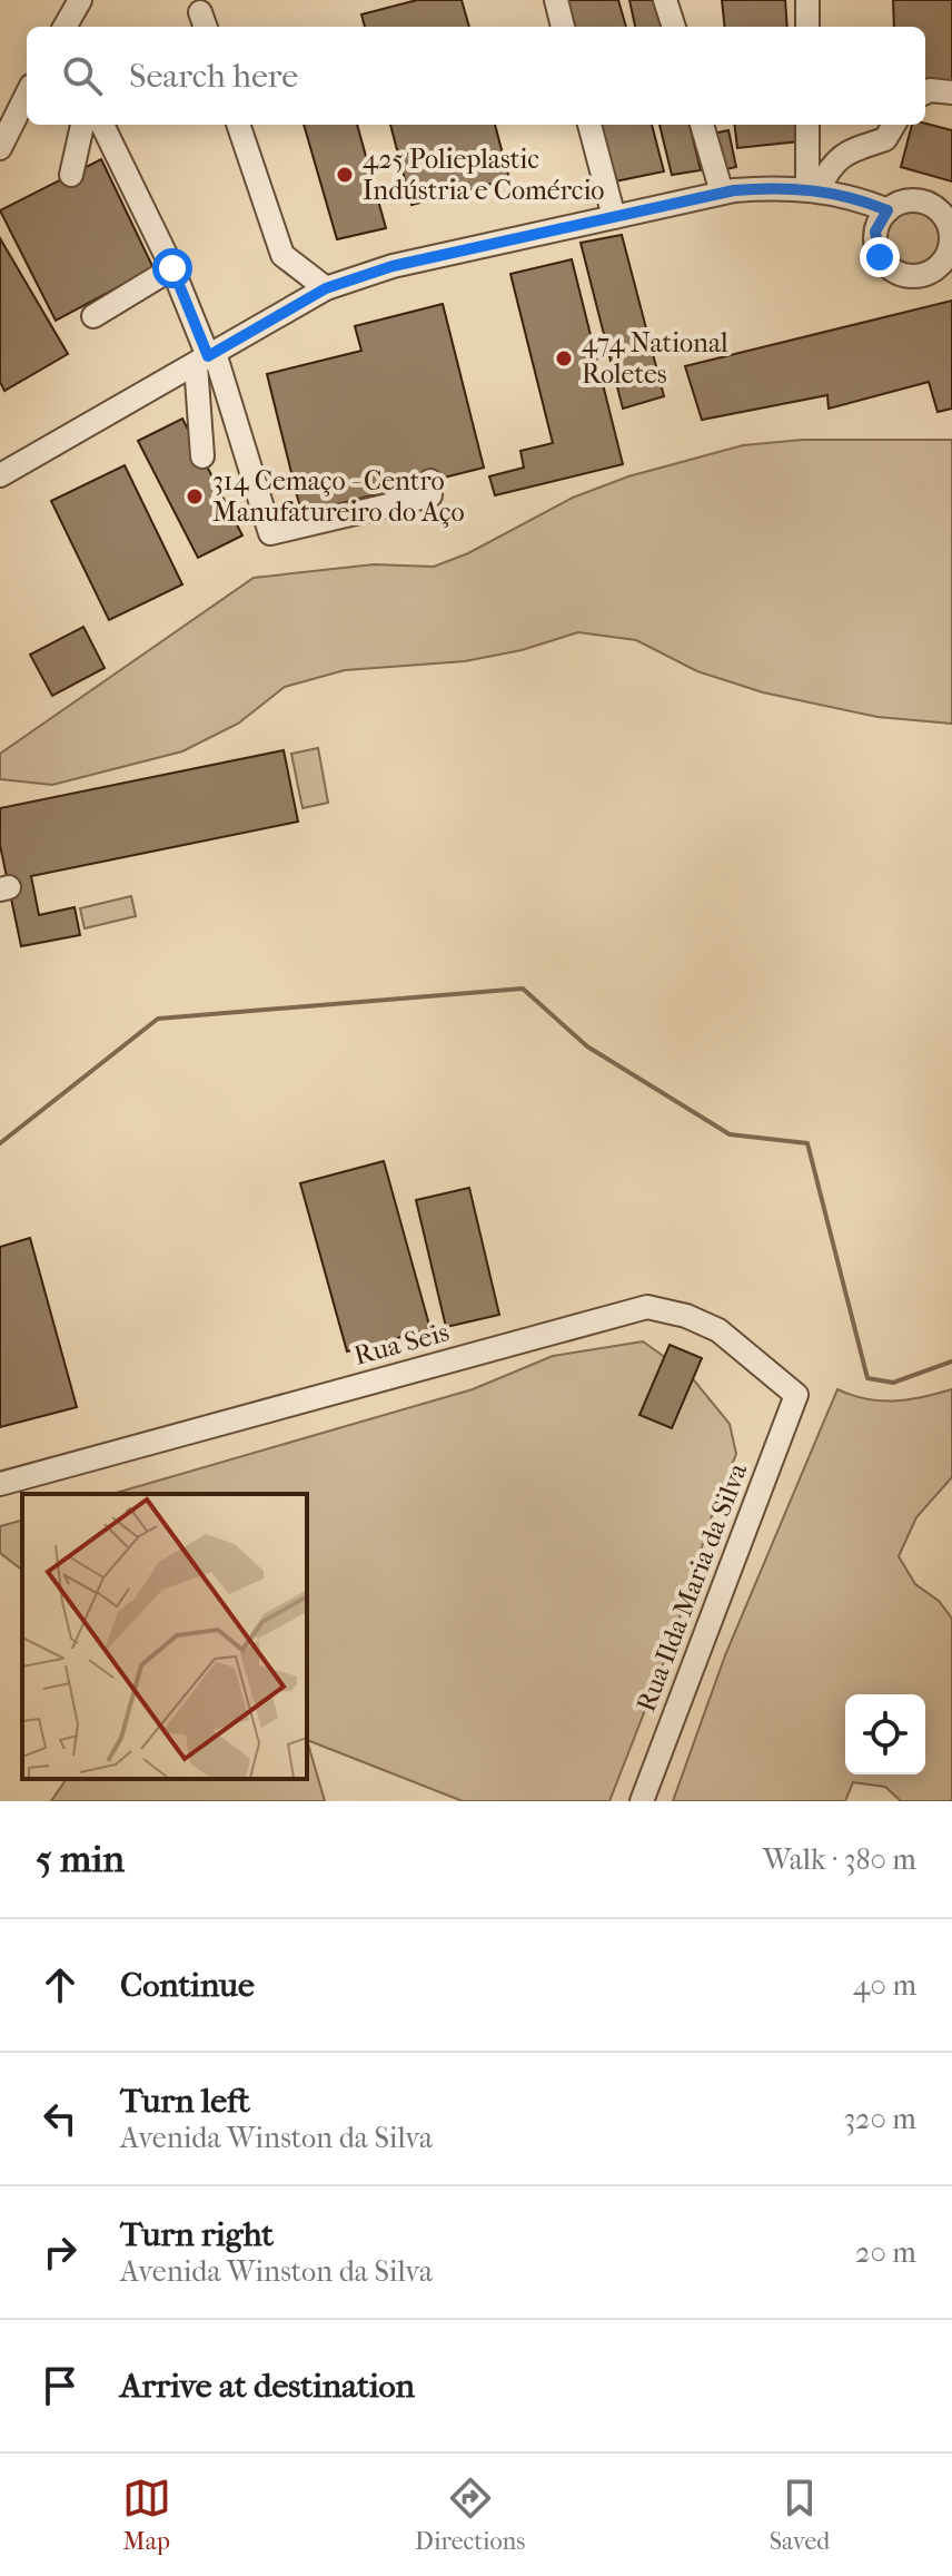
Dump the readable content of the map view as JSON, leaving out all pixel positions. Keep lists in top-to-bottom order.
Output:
{
  "streets": {
    "street": ["Rua Seis", "Rua Ilda Maria da Silva"]
  },
  "crossings": [
    ["Rua Seis", "Rua Ilda Maria da Silva"]
  ],
  "places": ["425 Polieplastic Indústria e Comércio", "474 National Roletes", "314 Cemaço - Centro Manufatureiro do Aço"],
  "page": {
    "search": "Search here",
    "heading": ["5 min", "Walk · 380 m"],
    "list": [
      ["Continue", "40 m"],
      ["Turn left", "Avenida Winston da Silva", "320 m"],
      ["Turn right", "Avenida Winston da Silva", "20 m"],
      "Arrive at destination"
    ],
    "nav": ["Map", "Directions", "Saved"]
  }
}
